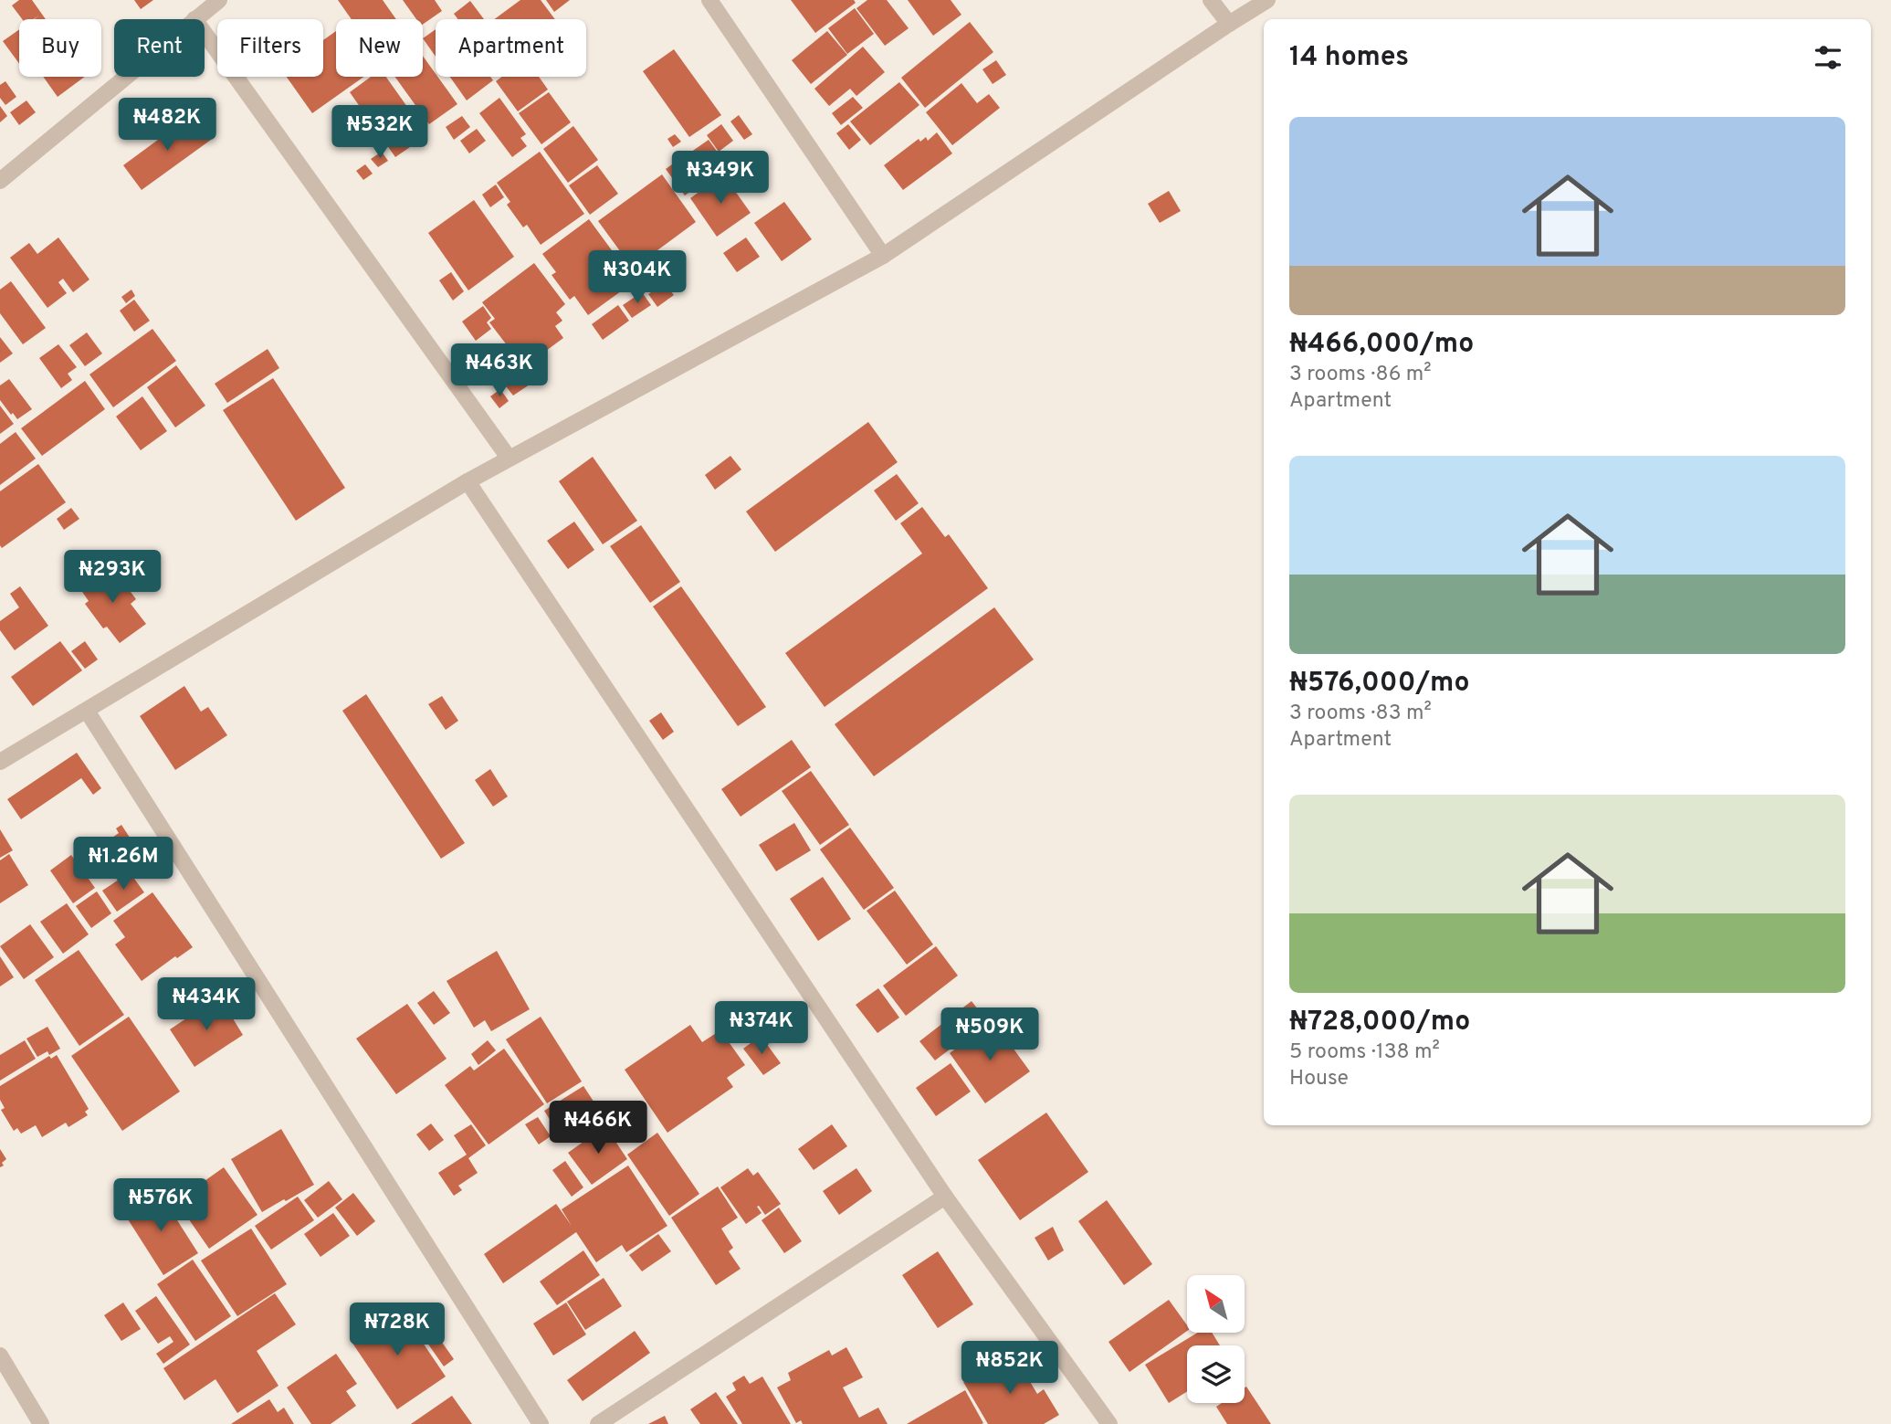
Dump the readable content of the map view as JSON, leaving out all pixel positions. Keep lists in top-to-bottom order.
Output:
{
  "north": "top left",
  "page": {
    "chip": [
      "Buy",
      "Rent",
      "Filters",
      "New",
      "Apartment"
    ],
    "heading": "14 homes",
    "list": [
      {
        "name": "₦466,000/mo",
        "note": "3 rooms · 86 m² · Apartment"
      },
      {
        "name": "₦576,000/mo",
        "note": "3 rooms · 83 m² · Apartment"
      },
      {
        "name": "₦728,000/mo",
        "note": "5 rooms · 138 m² · House"
      }
    ],
    "price": [
      "₦482K",
      "₦532K",
      "₦349K",
      "₦304K",
      "₦463K",
      "₦293K",
      "₦1.26M",
      "₦434K",
      "₦374K",
      "₦509K",
      "₦466K",
      "₦576K",
      "₦728K",
      "₦852K"
    ]
  }
}
